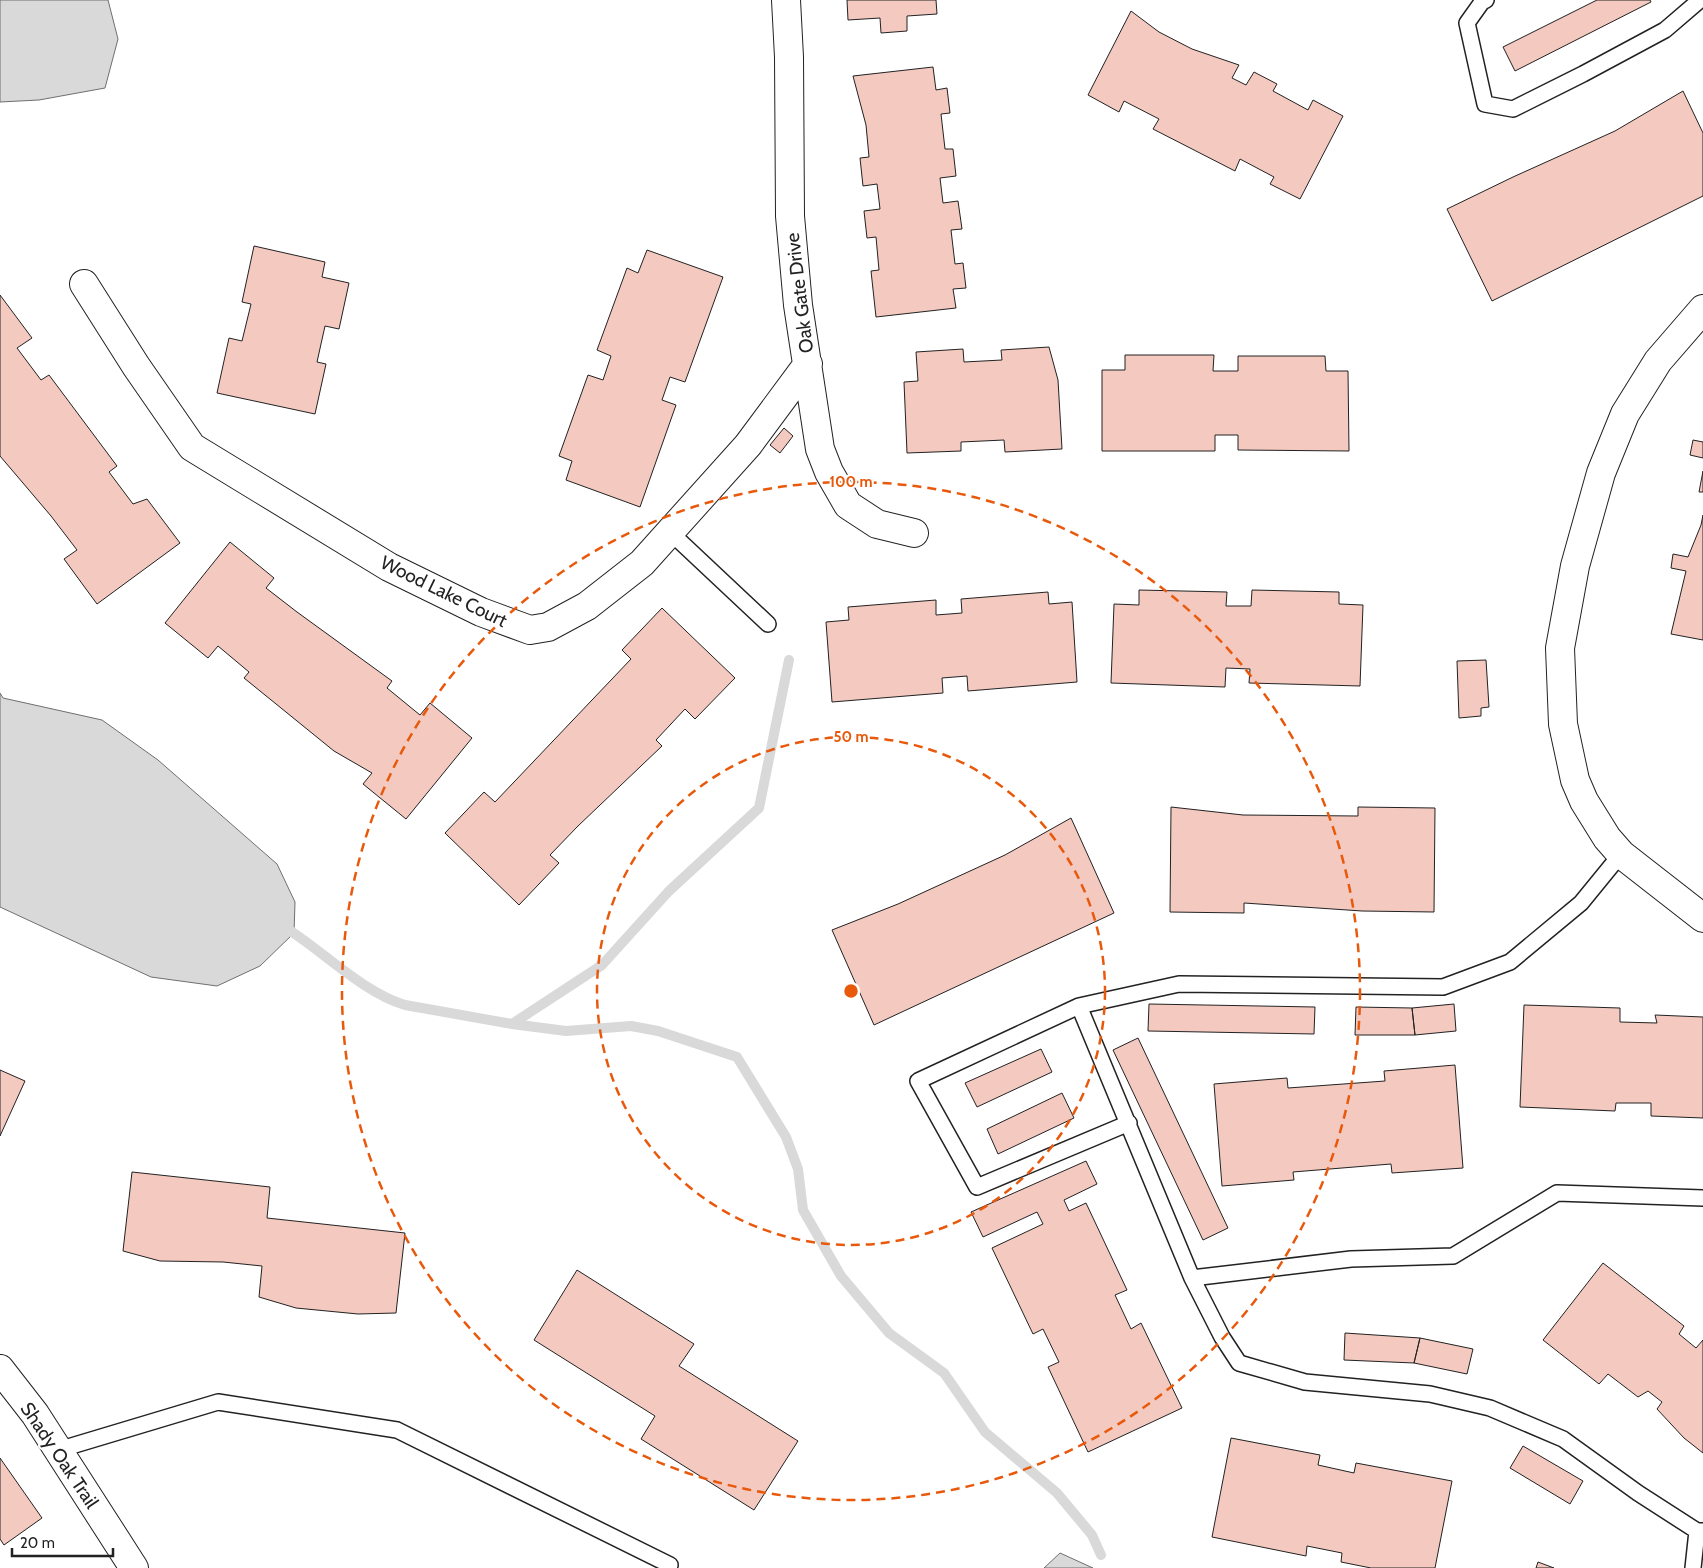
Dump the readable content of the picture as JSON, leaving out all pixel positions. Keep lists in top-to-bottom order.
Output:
{
  "streets": {
    "street": ["Oak Gate Drive", "Wood Lake Court", "Shady Oak Trail"]
  },
  "crossings": [
    ["Oak Gate Drive", "Wood Lake Court"]
  ],
  "scale_bar": "20 m",
  "rings": ["100 m", "50 m"]
}
